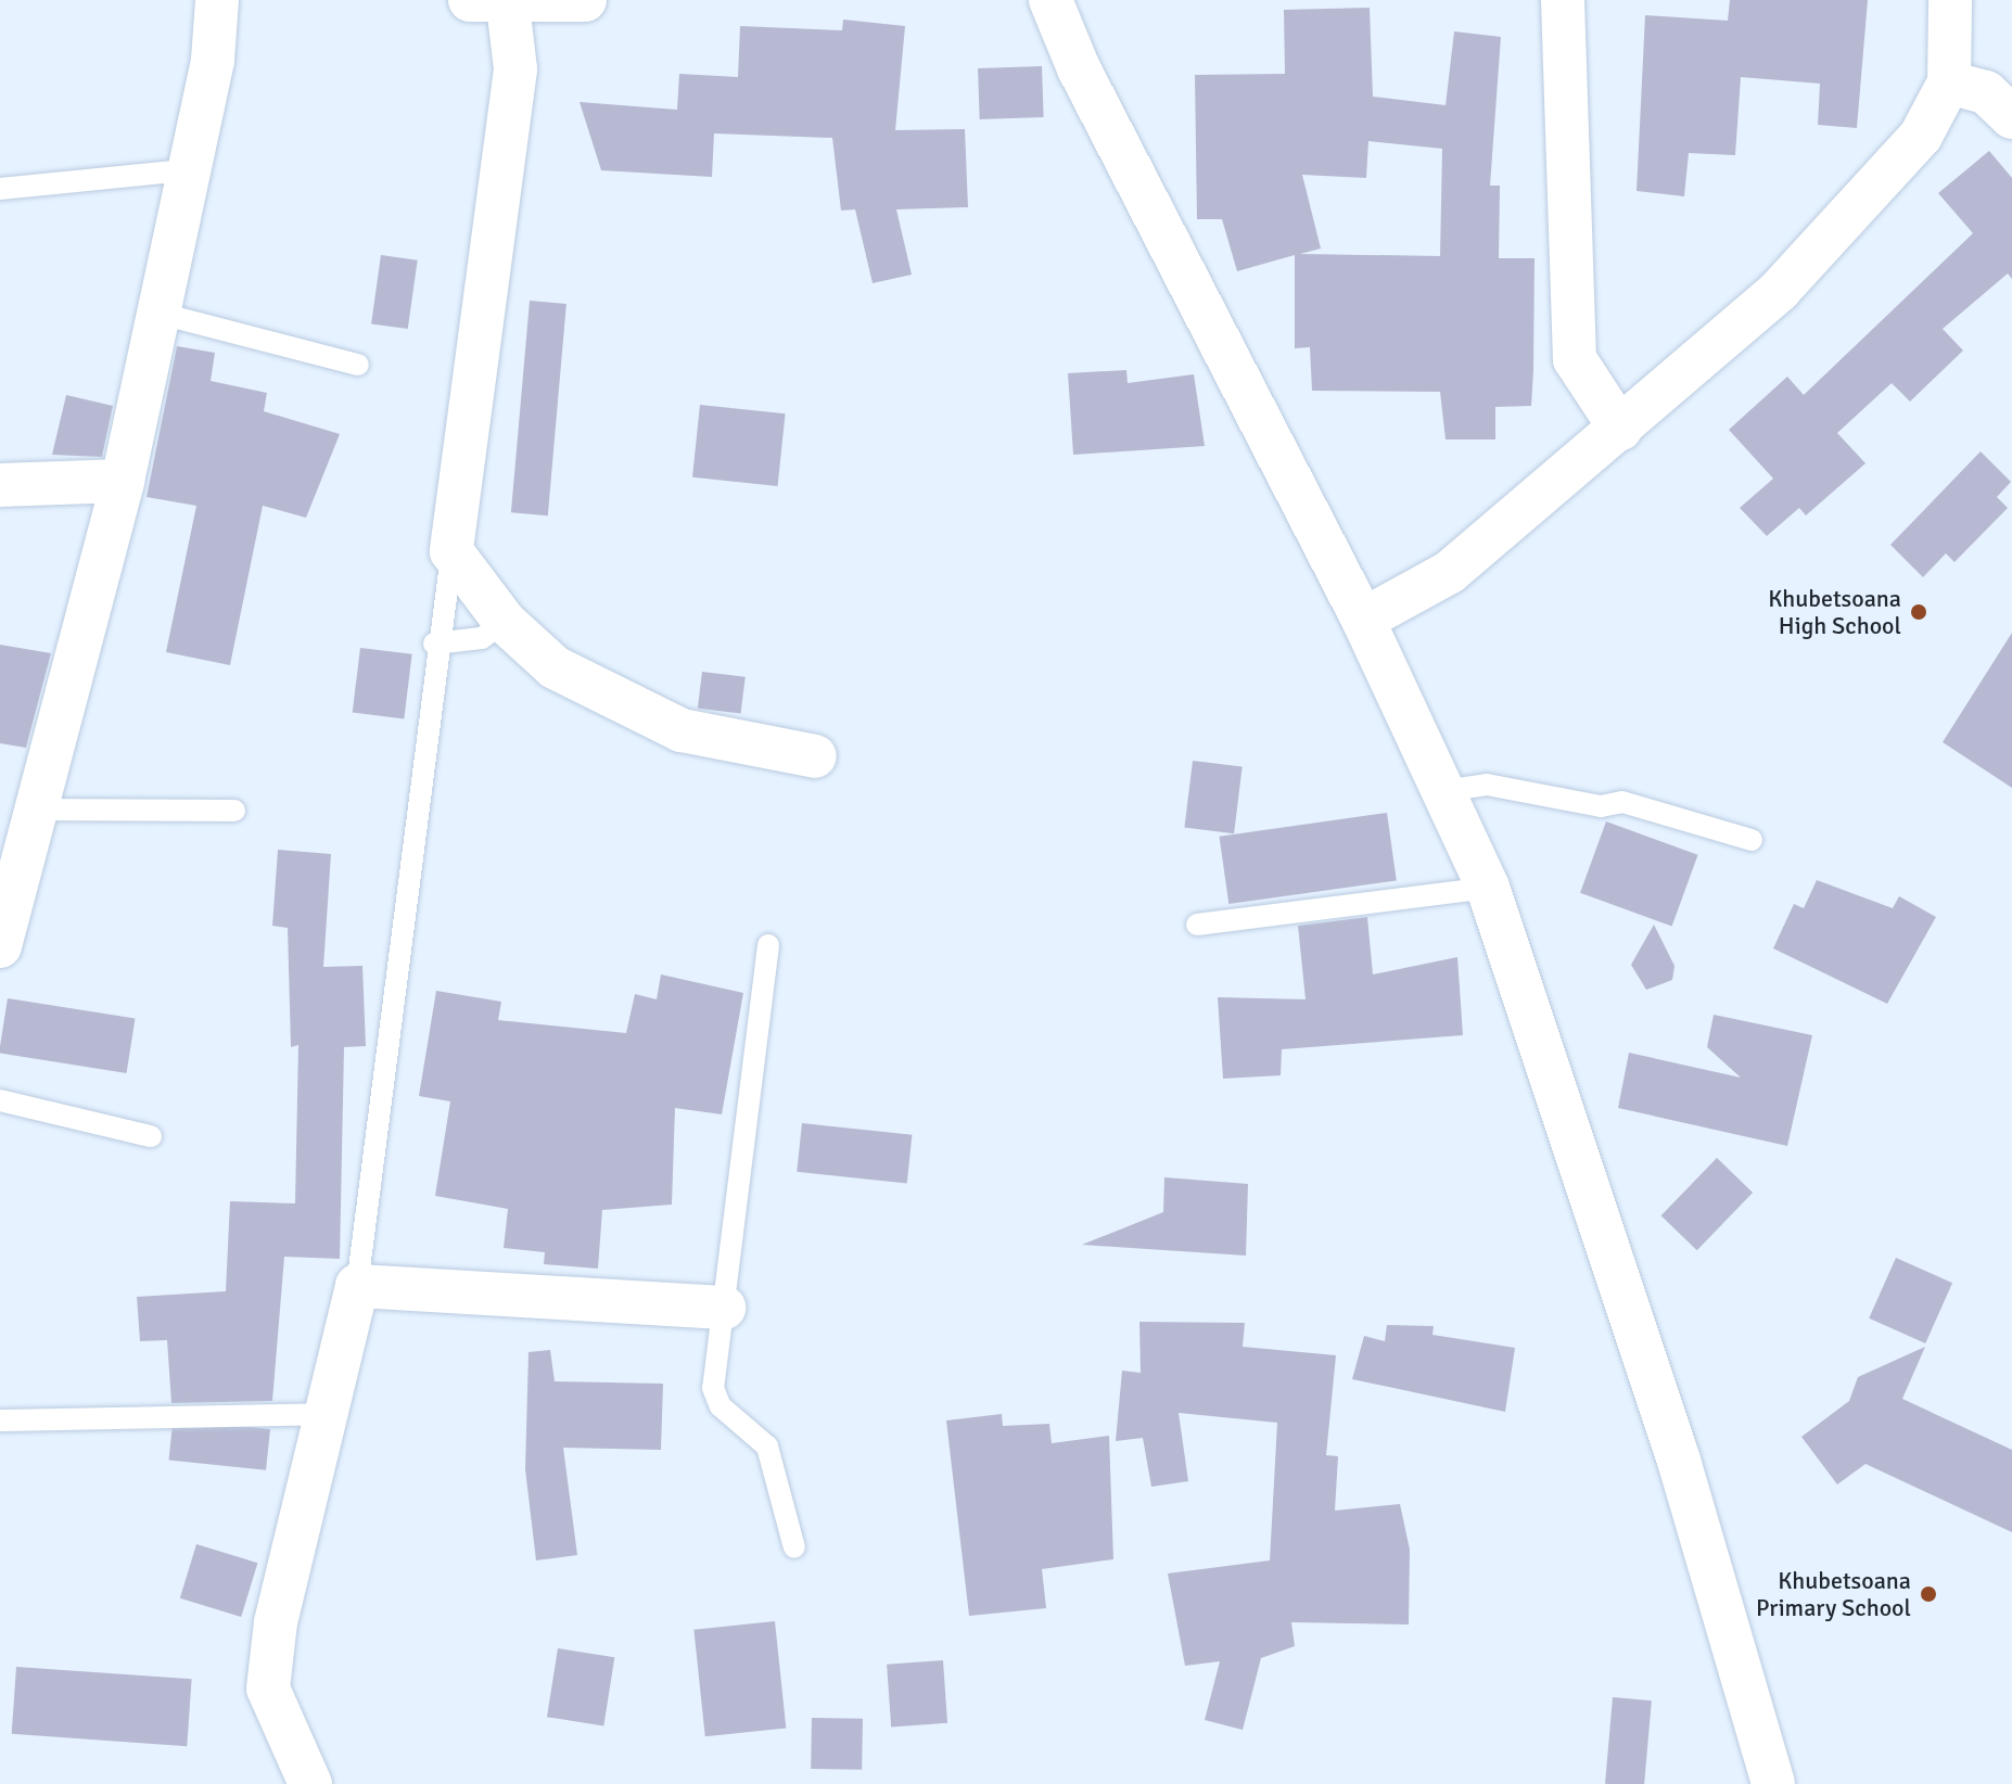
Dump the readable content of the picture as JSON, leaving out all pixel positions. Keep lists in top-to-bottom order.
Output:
{
  "places": ["Khubetsoana High School", "Khubetsoana Primary School"]
}
